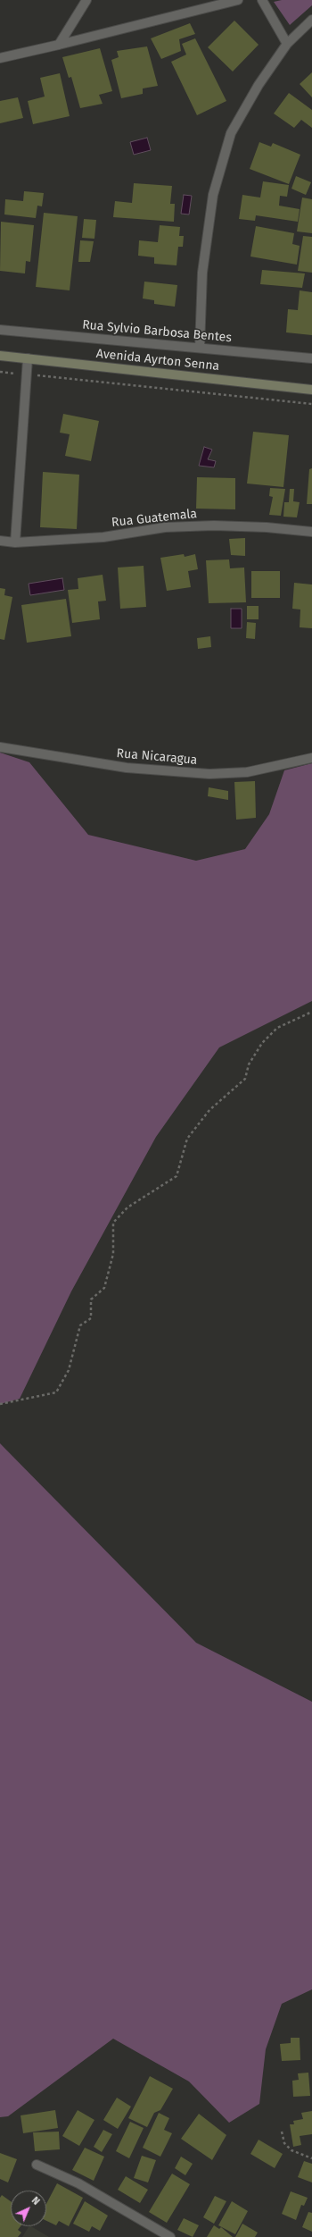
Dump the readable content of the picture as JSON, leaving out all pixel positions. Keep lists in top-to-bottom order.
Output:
{
  "streets": {
    "main road": ["Avenida Ayrton Senna"],
    "street": ["Rua Sylvio Barbosa Bentes", "Rua Guatemala", "Rua Nicaragua"]
  },
  "north": "top right"
}
